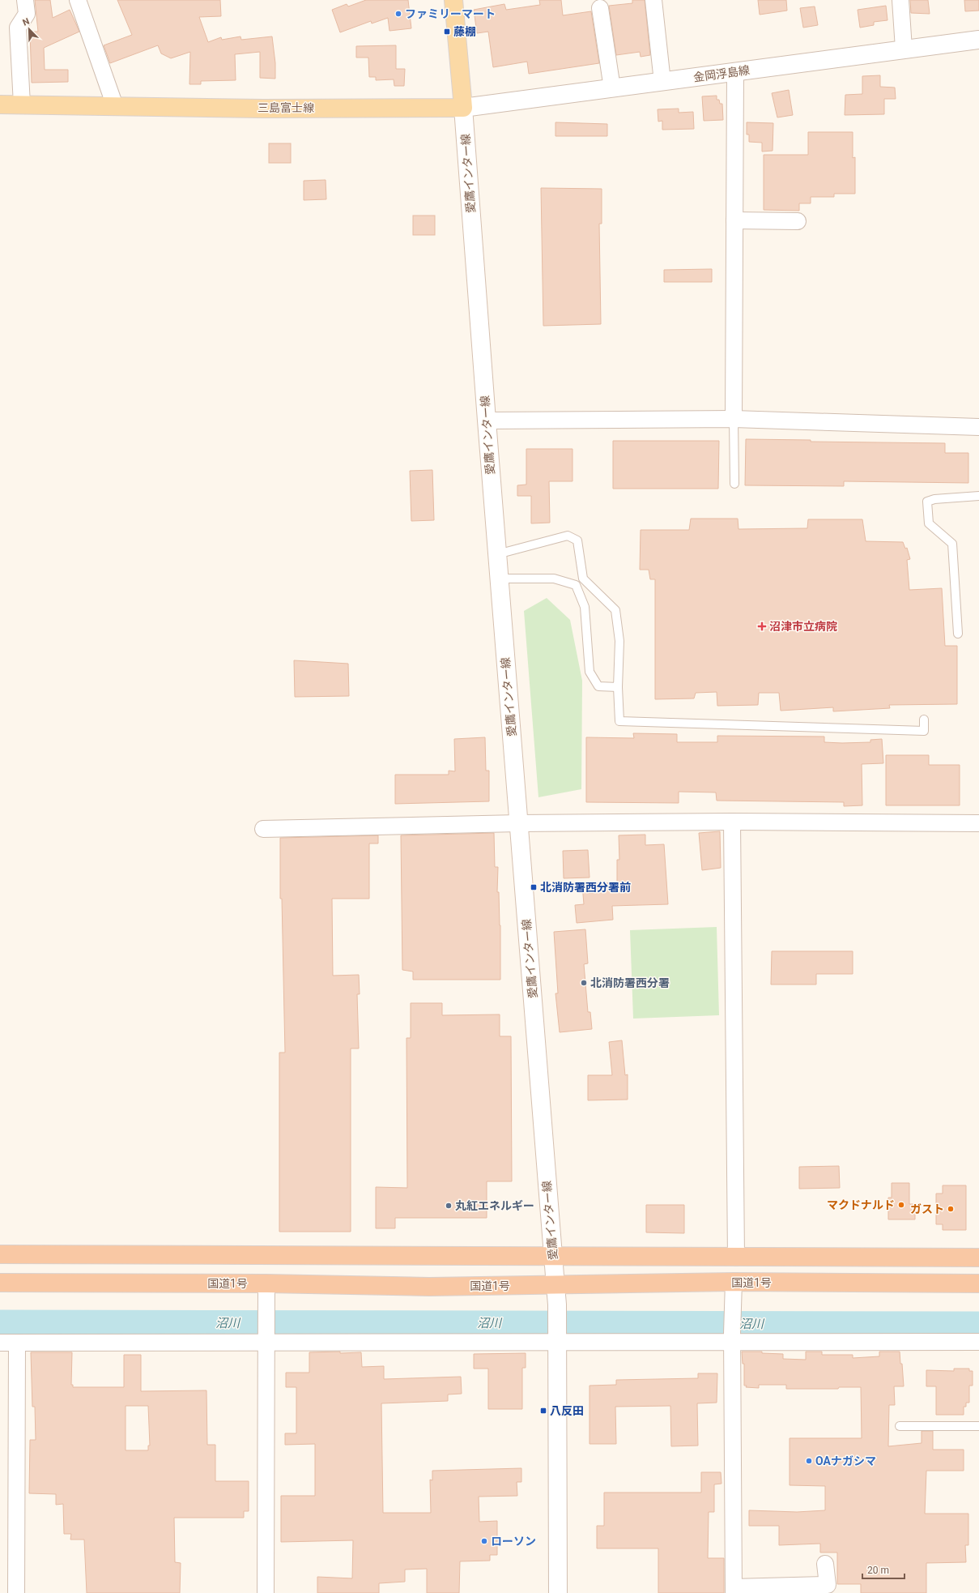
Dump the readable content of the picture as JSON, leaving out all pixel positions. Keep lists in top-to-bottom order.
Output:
{
  "streets": {
    "highway": ["国道1号"],
    "main road": ["金岡浮島線", "三島富士線", "愛鷹インター線"]
  },
  "crossings": [
    ["金岡浮島線", "三島富士線"],
    ["金岡浮島線", "愛鷹インター線"],
    ["三島富士線", "愛鷹インター線"],
    ["愛鷹インター線", "国道1号"]
  ],
  "water": ["沼川"],
  "places": {
    "other": [
      "ファミリーマート",
      "北消防署西分署",
      "マクドナルド",
      "丸紅エネルギー",
      "ガスト",
      "OAナガシマ",
      "ローソン"
    ],
    "transit": ["藤棚", "北消防署西分署前", "八反田"],
    "health": ["沼津市立病院"]
  },
  "scale_bar": "20 m",
  "north": "top left"
}
